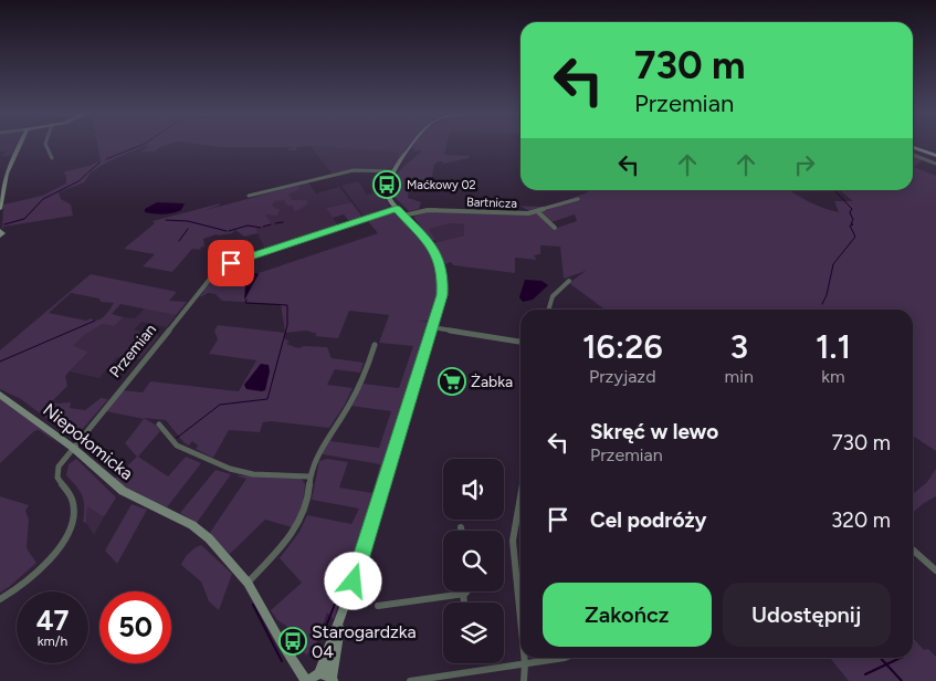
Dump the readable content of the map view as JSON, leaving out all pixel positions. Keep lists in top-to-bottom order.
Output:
{
  "streets": {
    "main road": ["Niepołomicka"],
    "street": ["Bartnicza", "Przemian"]
  },
  "crossings": [
    ["Przemian", "Niepołomicka"]
  ],
  "places": {
    "bus stop": ["Maćkowy 02", "Starogardzka 04"],
    "supermarket": ["Żabka"]
  },
  "page": {
    "turn": ["730 m", "Przemian"],
    "eta": [
      "16:26",
      "Przyjazd",
      "3",
      "min",
      "1.1",
      "km"
    ],
    "list": [
      {
        "name": "Skręć w lewo",
        "note": "Przemian",
        "value": "730 m"
      },
      {
        "name": "Cel podróży",
        "value": "320 m"
      }
    ],
    "buttons": ["Zakończ", "Udostępnij"],
    "speed": "47 km/h",
    "limit": "50"
  }
}
